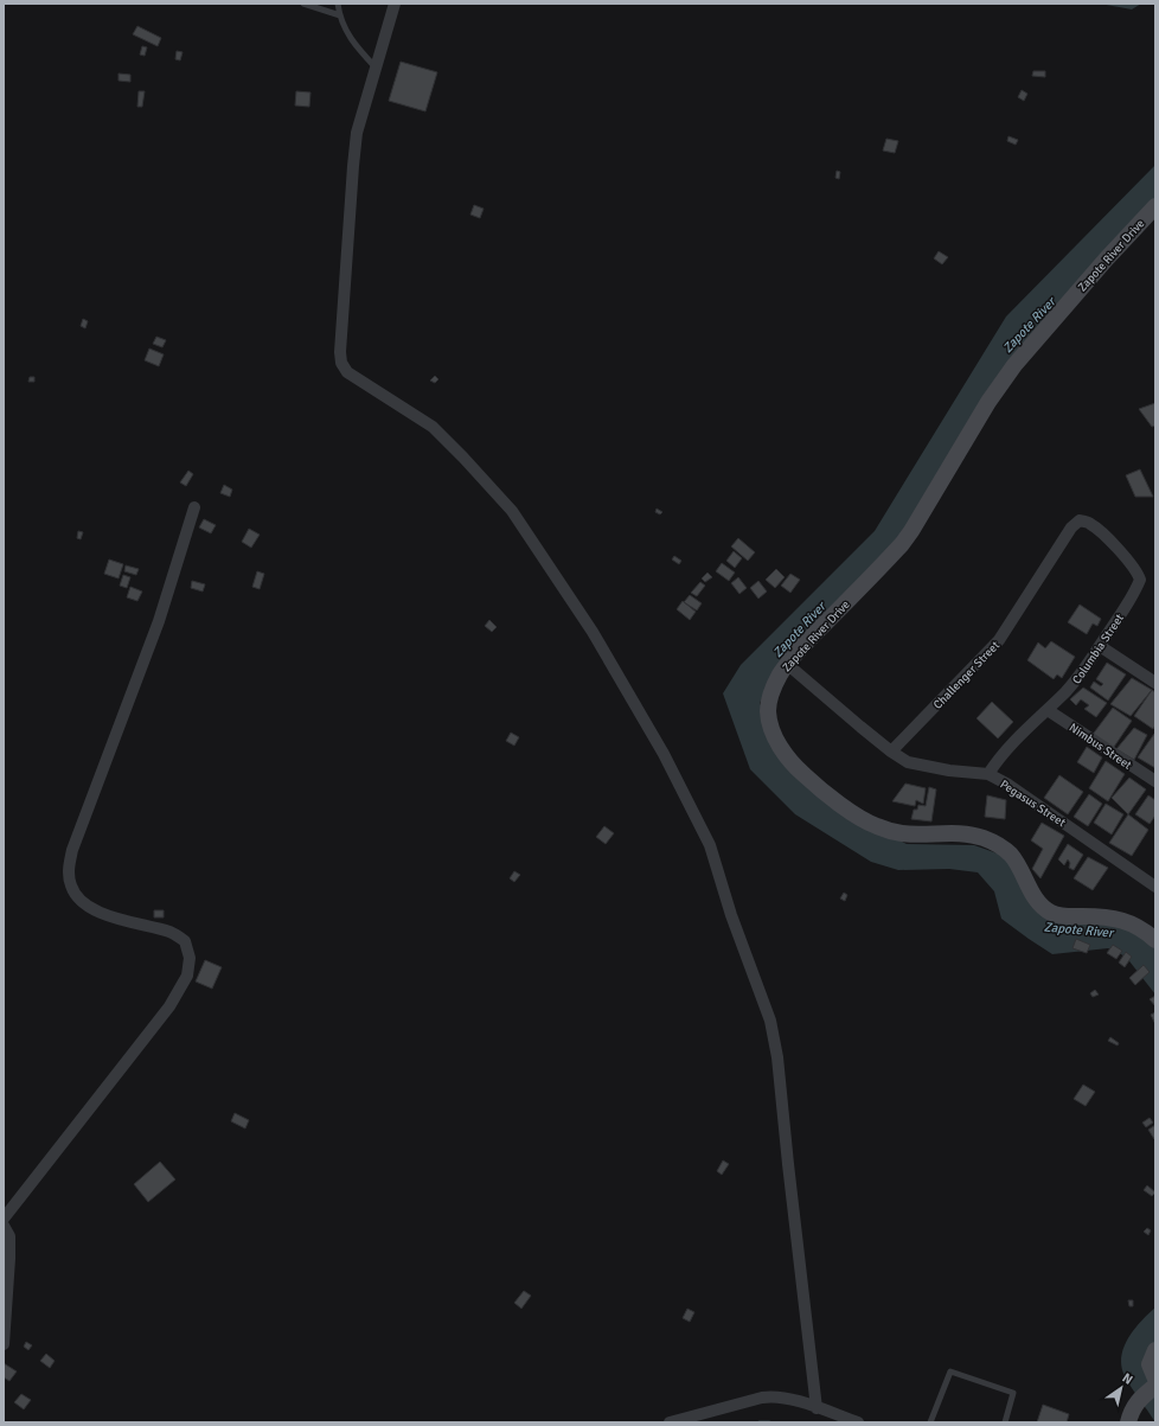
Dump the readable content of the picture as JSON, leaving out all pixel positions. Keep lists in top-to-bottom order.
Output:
{
  "streets": {
    "main road": ["Zapote River Drive"],
    "street": [
      "Columbia Street",
      "Challenger Street",
      "Nimbus Street",
      "Pegasus Street"
    ]
  },
  "crossings": [
    ["Zapote River Drive", "Pegasus Street"],
    ["Columbia Street", "Challenger Street"],
    ["Columbia Street", "Nimbus Street"],
    ["Columbia Street", "Pegasus Street"],
    ["Challenger Street", "Pegasus Street"]
  ],
  "water": ["Zapote River"],
  "north": "top right"
}
